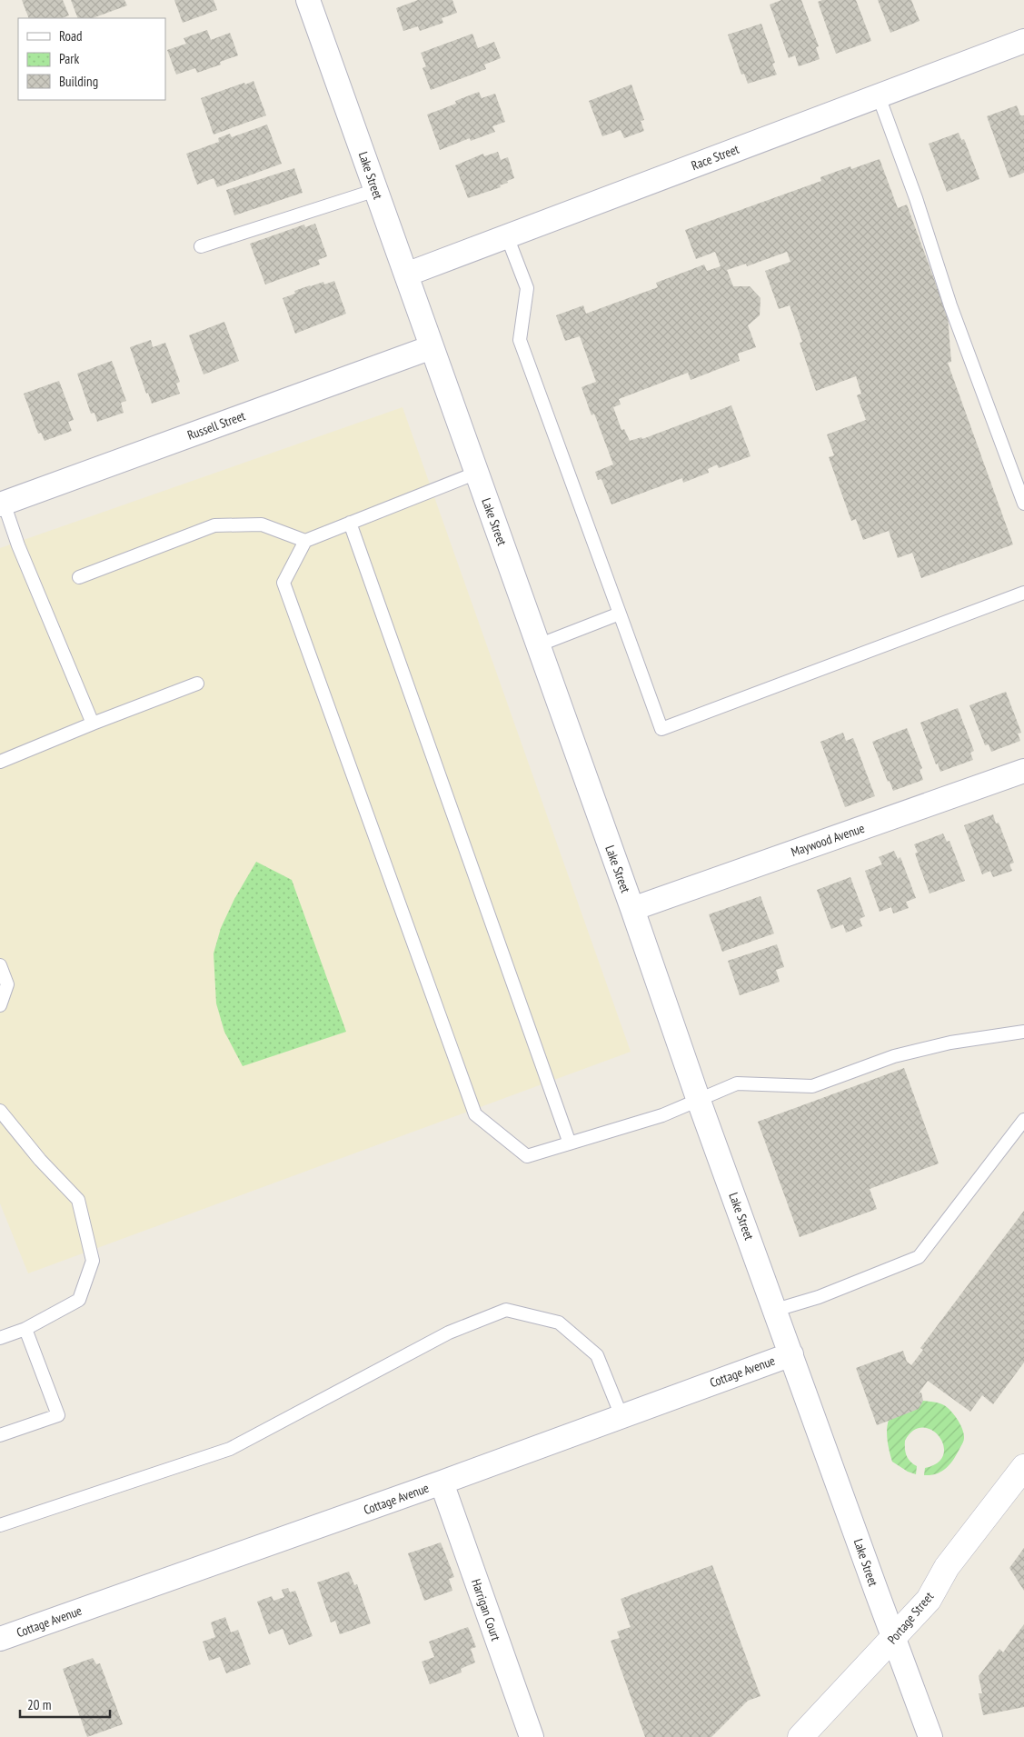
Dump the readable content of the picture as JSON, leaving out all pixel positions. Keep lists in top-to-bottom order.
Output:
{
  "streets": {
    "main road": ["Portage Street"],
    "street": [
      "Race Street",
      "Lake Street",
      "Russell Street",
      "Maywood Avenue",
      "Cottage Avenue",
      "Harrigan Court"
    ]
  },
  "crossings": [
    ["Race Street", "Lake Street"],
    ["Lake Street", "Russell Street"],
    ["Lake Street", "Maywood Avenue"],
    ["Lake Street", "Cottage Avenue"],
    ["Lake Street", "Portage Street"],
    ["Cottage Avenue", "Harrigan Court"]
  ],
  "legend": ["Road", "Park", "Building"],
  "scale_bar": "20 m"
}
